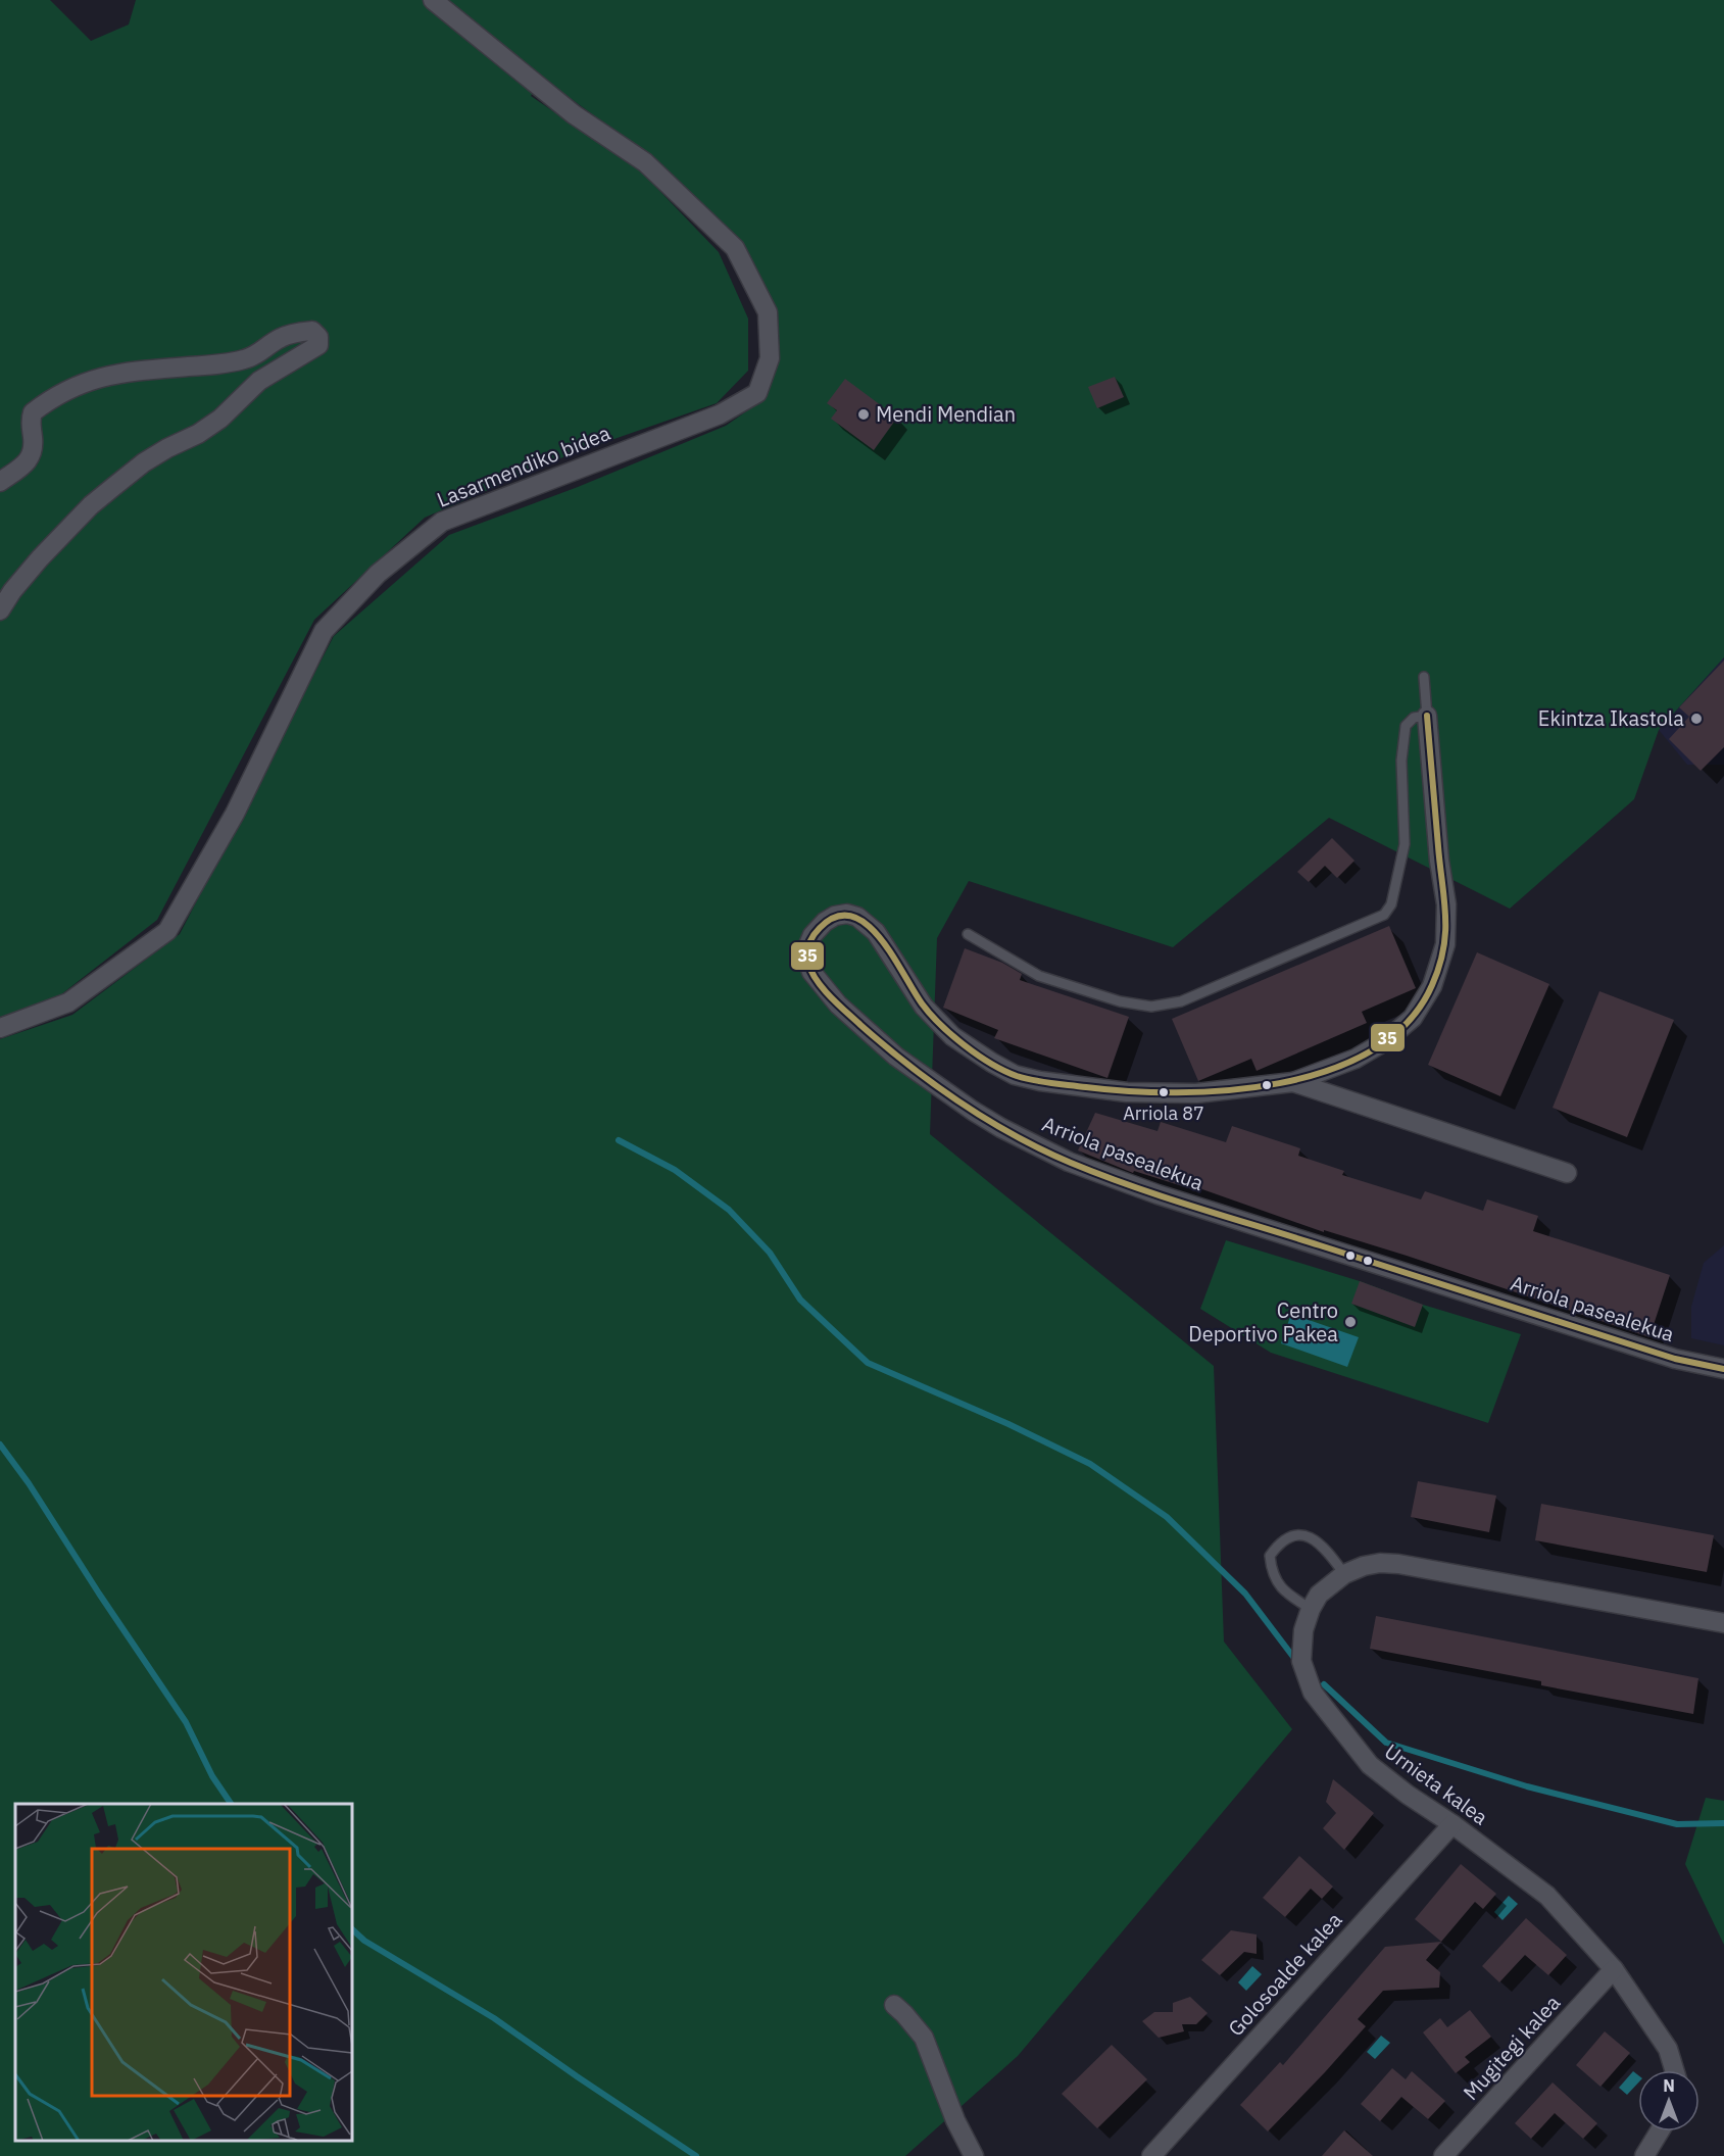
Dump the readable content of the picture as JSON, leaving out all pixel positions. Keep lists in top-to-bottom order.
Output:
{
  "streets": {
    "street": [
      "Lasarmendiko bidea",
      "Arriola pasealekua",
      "Urnieta kalea",
      "Golosoalde kalea",
      "Mugitegi kalea"
    ]
  },
  "crossings": [
    ["Urnieta kalea", "Golosoalde kalea"],
    ["Urnieta kalea", "Mugitegi kalea"]
  ],
  "places": [
    "Mendi Mendian",
    "Ekintza Ikastola",
    "Arriola 87",
    "Centro Deportivo Pakea"
  ],
  "lines": ["transit line 35"],
  "north": "top"
}
